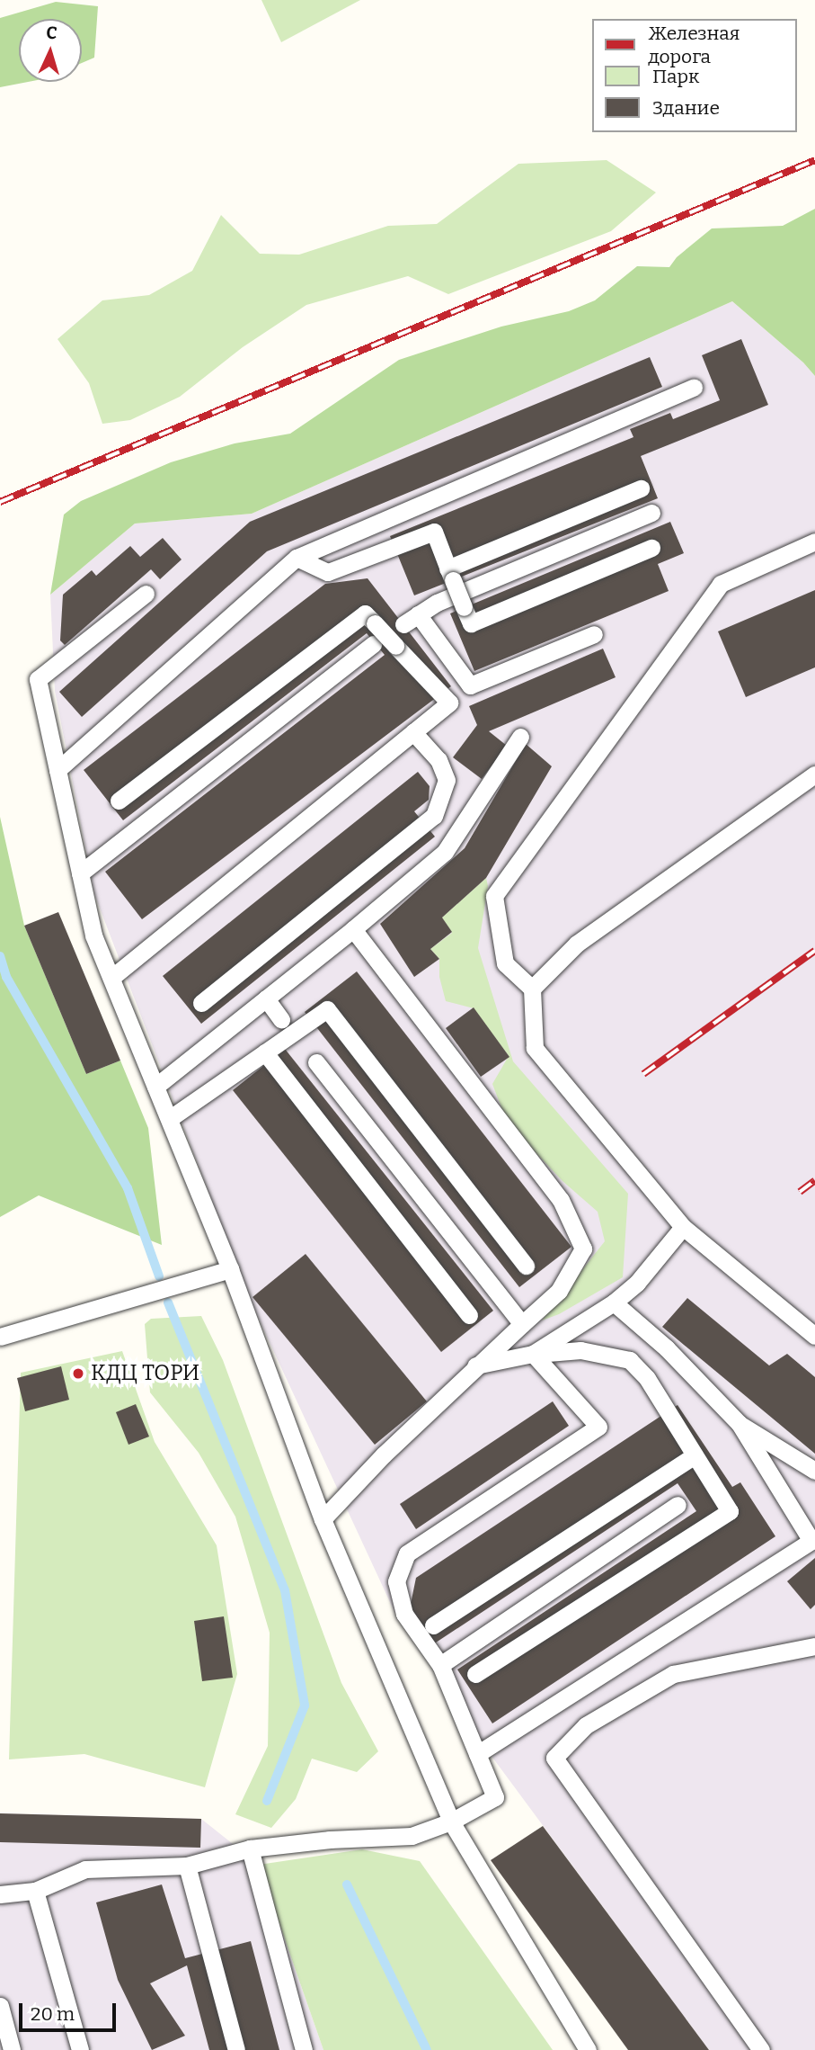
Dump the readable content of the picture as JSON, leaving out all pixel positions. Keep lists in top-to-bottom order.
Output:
{
  "places": ["КДЦ ТОРИ"],
  "legend": ["Железная дорога", "Парк", "Здание"],
  "scale_bar": "20 m",
  "north": "top"
}
